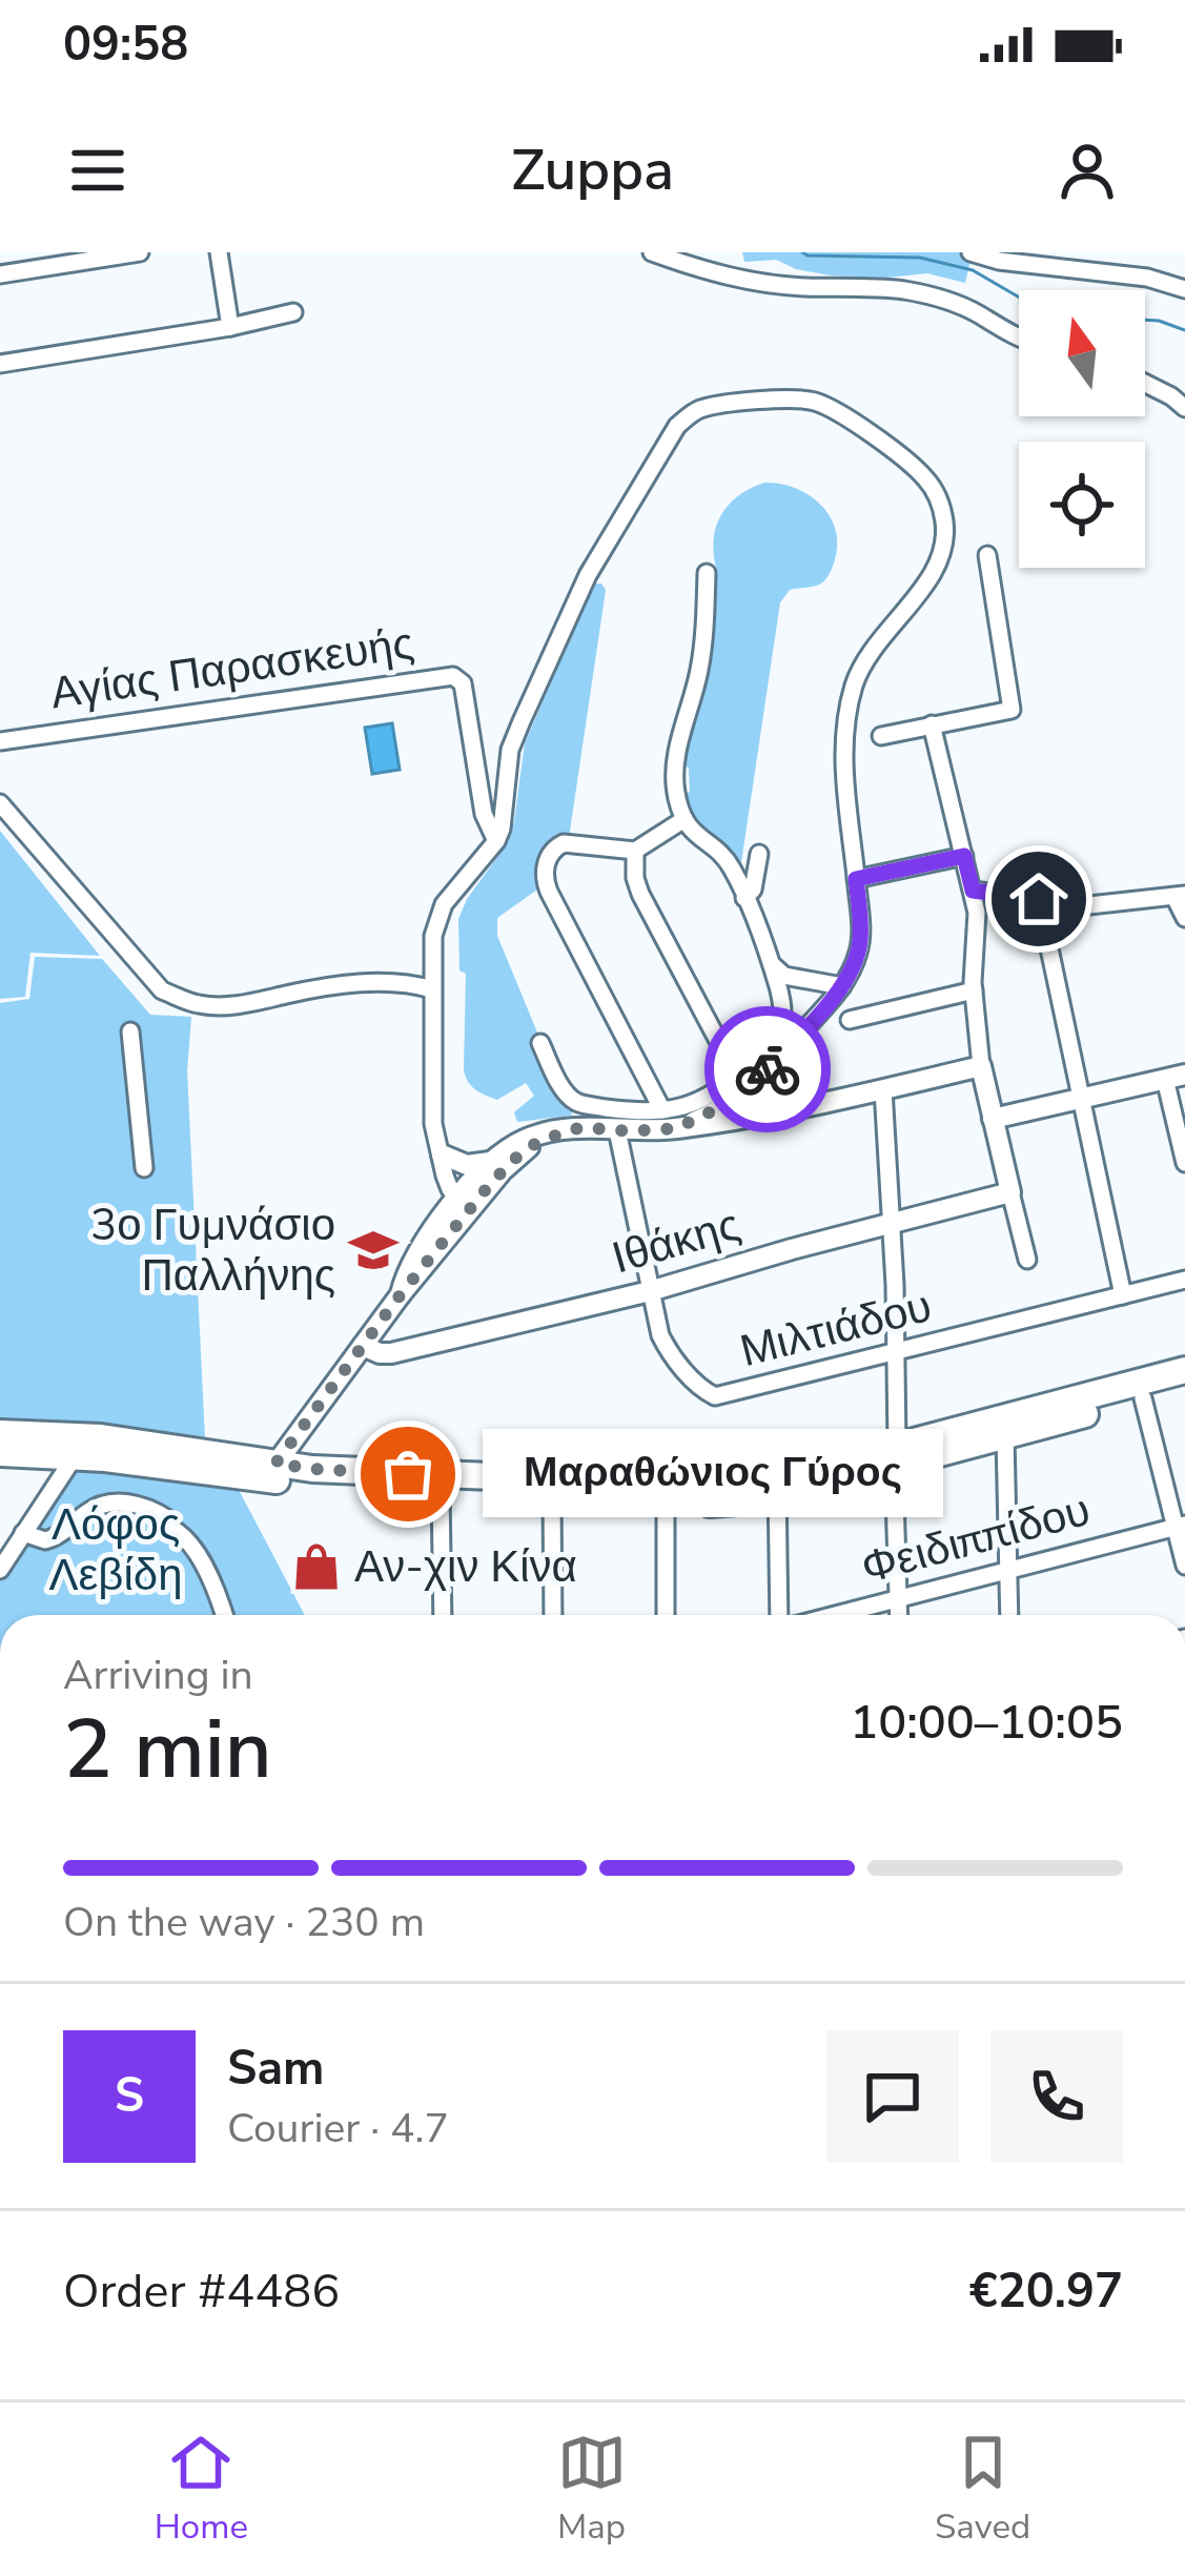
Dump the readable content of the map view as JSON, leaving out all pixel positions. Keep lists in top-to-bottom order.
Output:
{
  "streets": {
    "street": [
      "Αγίας Παρασκευής",
      "Ιθάκης",
      "Μιλτιάδου",
      "Φειδιππίδου"
    ]
  },
  "crossings": [
    ["Ιθάκης", "Μιλτιάδου"]
  ],
  "parks": ["Λόφος Λεβίδη"],
  "places": {
    "school or university": ["3ο Γυμνάσιο Παλλήνης"],
    "other": ["Μαραθώνιος Γύρος"],
    "shop": ["Αν-χιν Κίνα"]
  },
  "north": "top",
  "page": {
    "status": "09:58",
    "header": "Zuppa",
    "bubble": "Μαραθώνιος Γύρος",
    "heading": ["2 min", "Arriving in", "10:00–10:05"],
    "panel": [
      "Sam",
      "Courier · 4.7",
      "Order #4486",
      "€20.97"
    ],
    "bar": "On the way · 230 m",
    "round": "S",
    "tabs": ["Home", "Map", "Saved"]
  }
}
